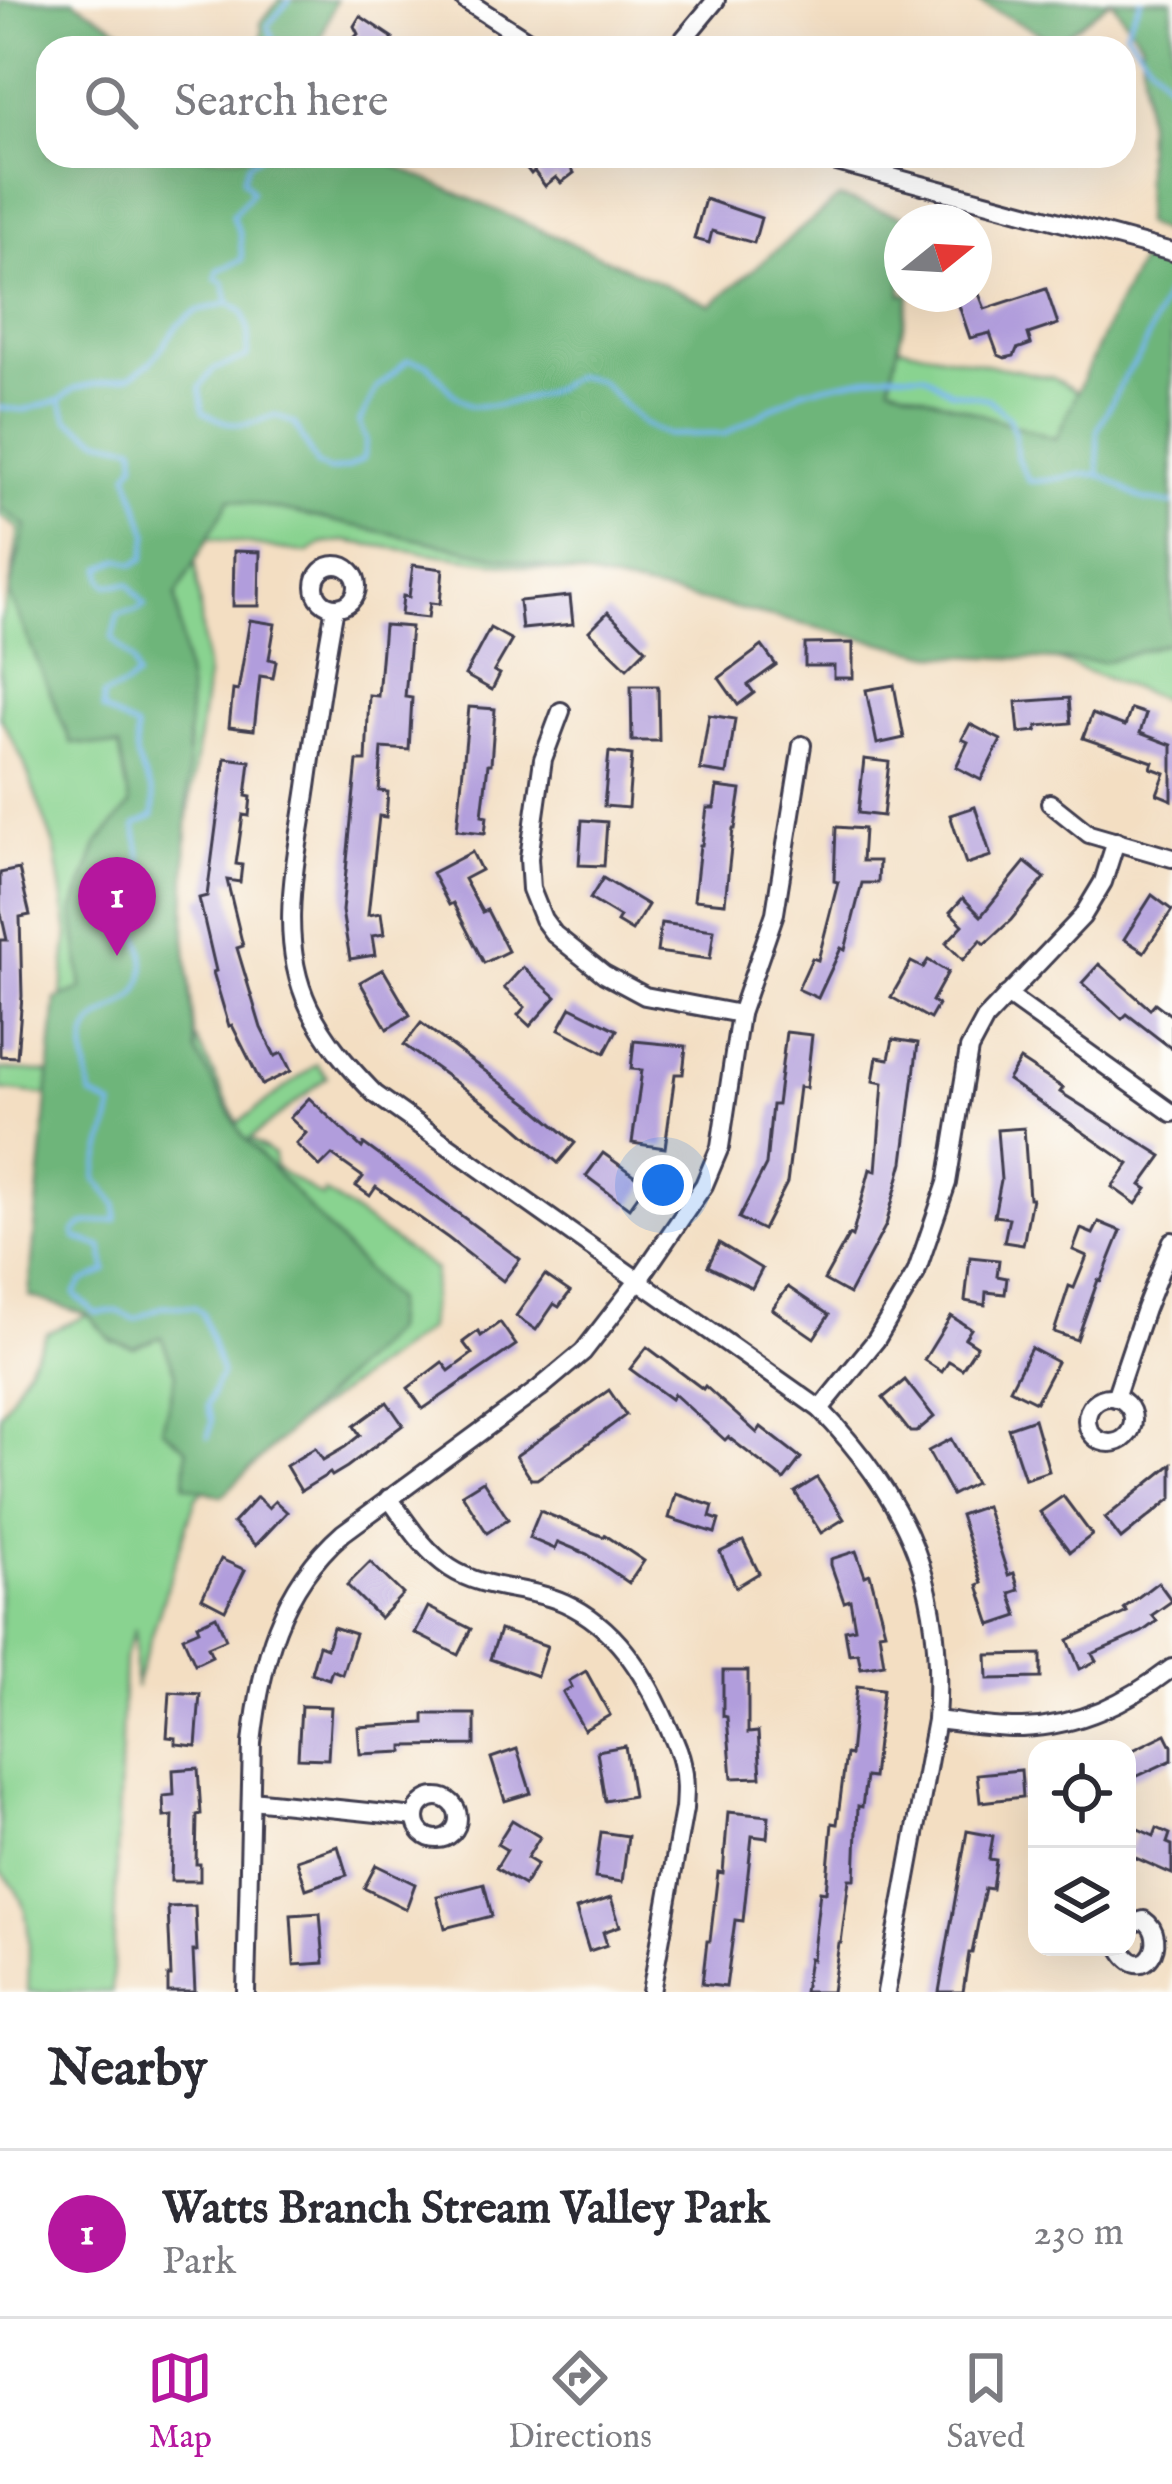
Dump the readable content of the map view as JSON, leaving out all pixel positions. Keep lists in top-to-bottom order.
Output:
{
  "north": "right",
  "page": {
    "search": "Search here",
    "pins": "1",
    "heading": "Nearby",
    "list": [
      {
        "mark": "1",
        "name": "Watts Branch Stream Valley Park",
        "note": "Park",
        "value": "230 m"
      }
    ],
    "nav": ["Map", "Directions", "Saved"]
  }
}
